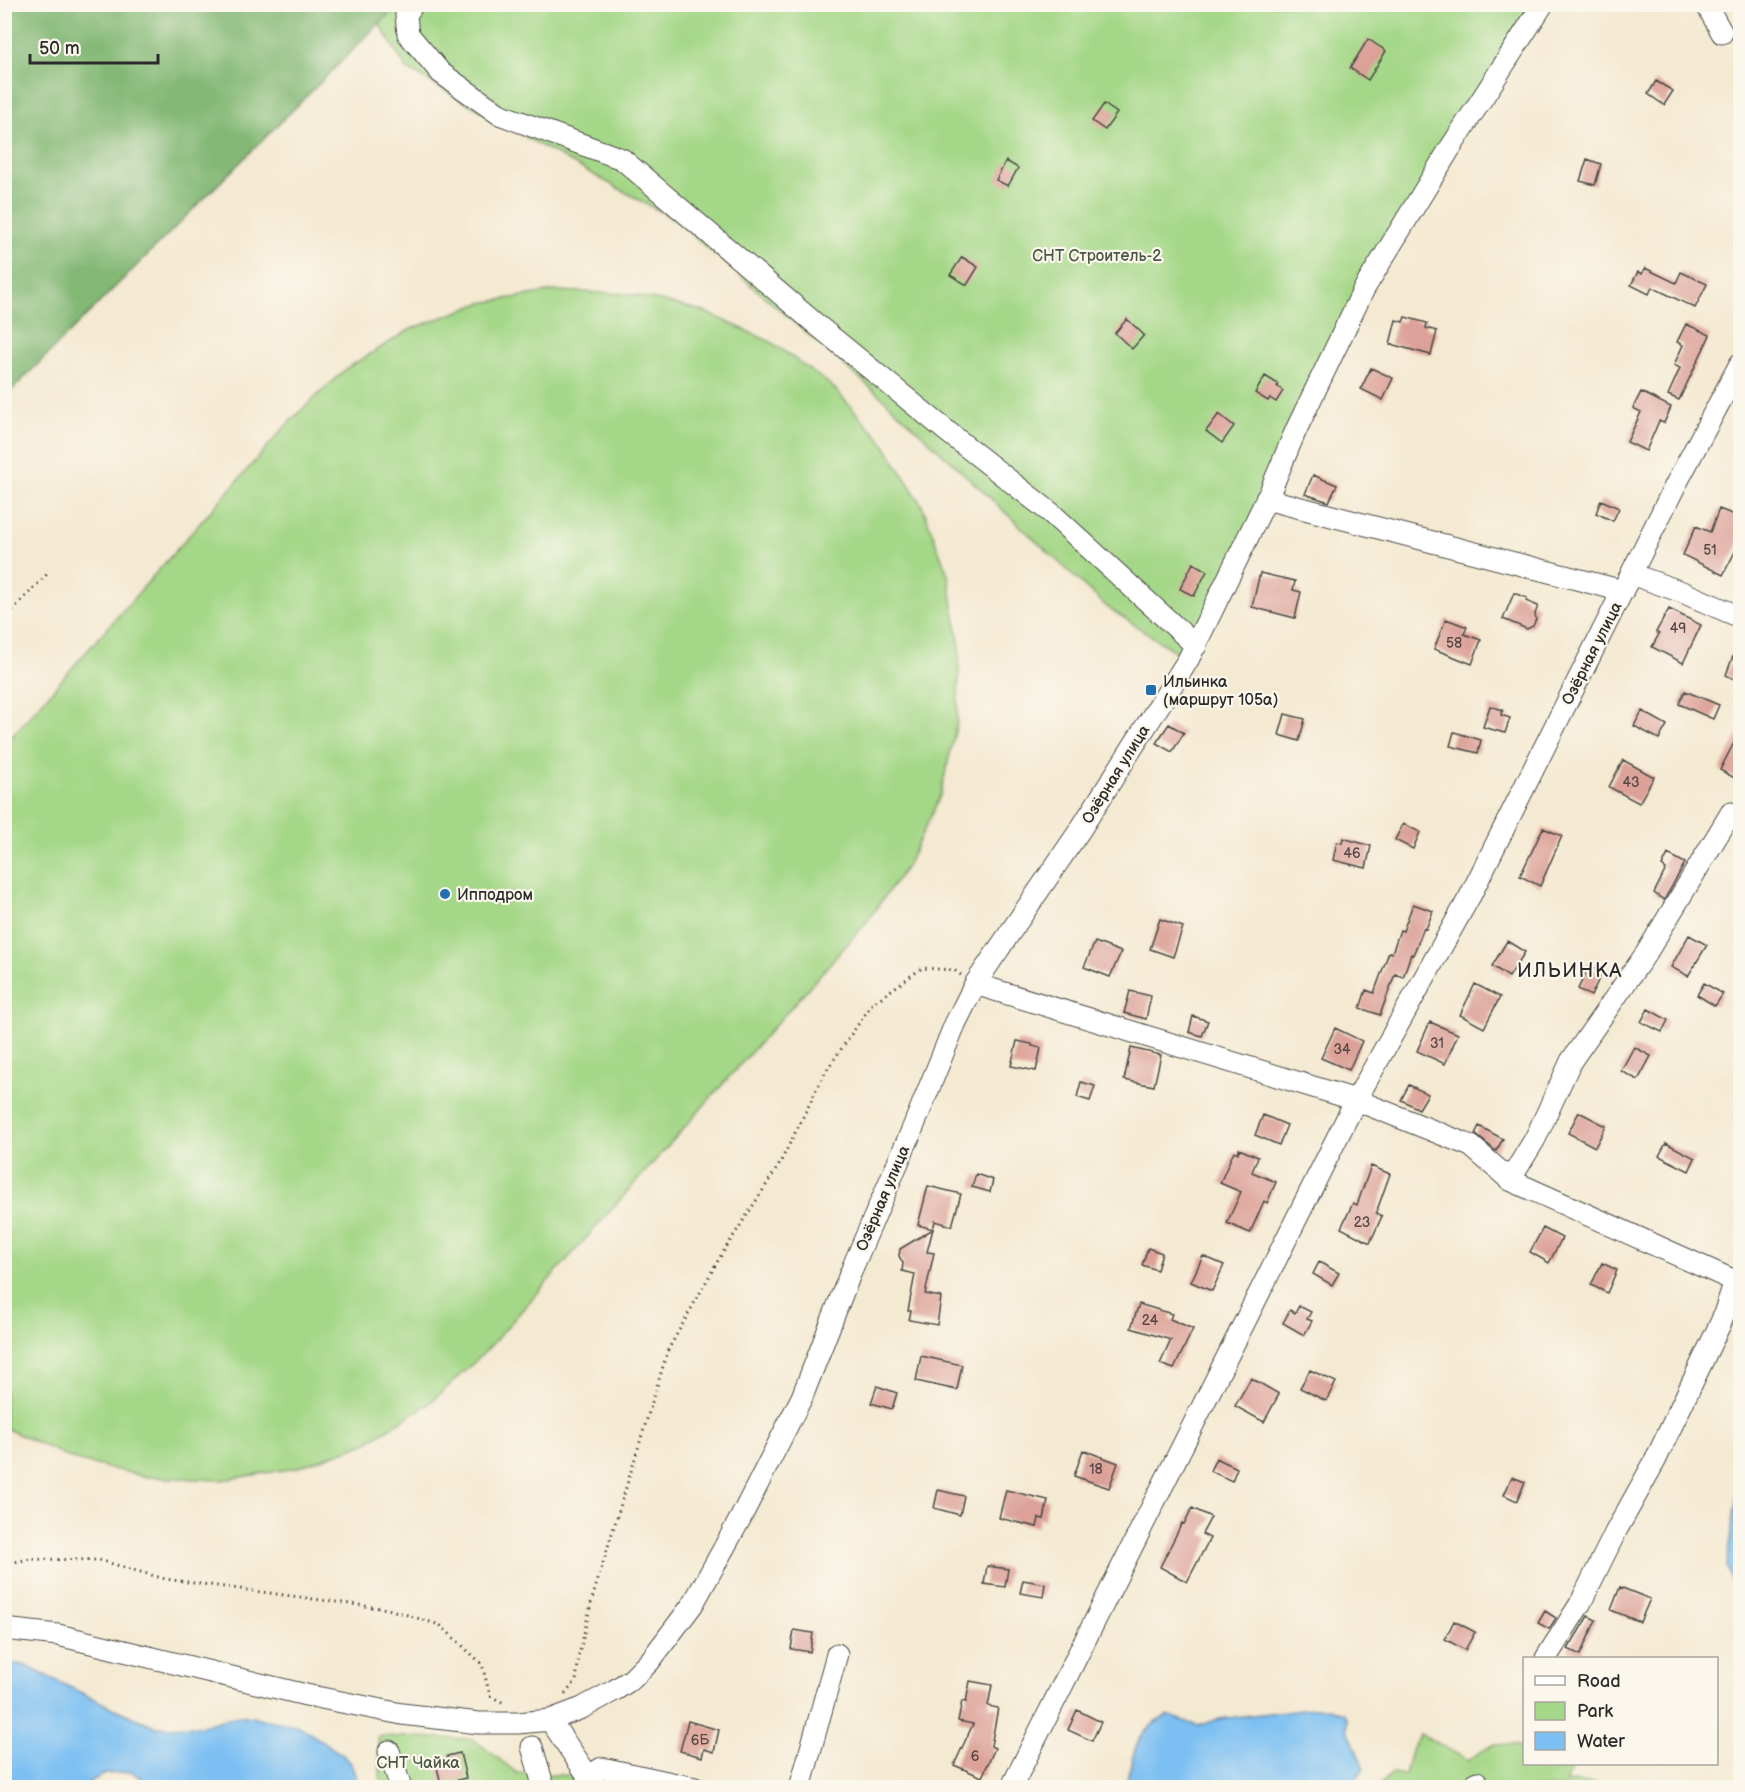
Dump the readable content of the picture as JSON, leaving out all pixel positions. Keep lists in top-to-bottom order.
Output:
{
  "streets": {
    "street": ["Озёрная улица"]
  },
  "districts": ["ИЛЬИНКА"],
  "parks": ["СНТ Строитель-2", "СНТ Чайка"],
  "places": {
    "transit": ["Ильинка (маршрут 105а)"],
    "other": ["Ипподром"]
  },
  "house_numbers": [
    "51",
    "49",
    "58",
    "43",
    "46",
    "31",
    "34",
    "23",
    "24",
    "18",
    "6Б",
    "6"
  ],
  "legend": ["Road", "Park", "Water"],
  "scale_bar": "50 m"
}
